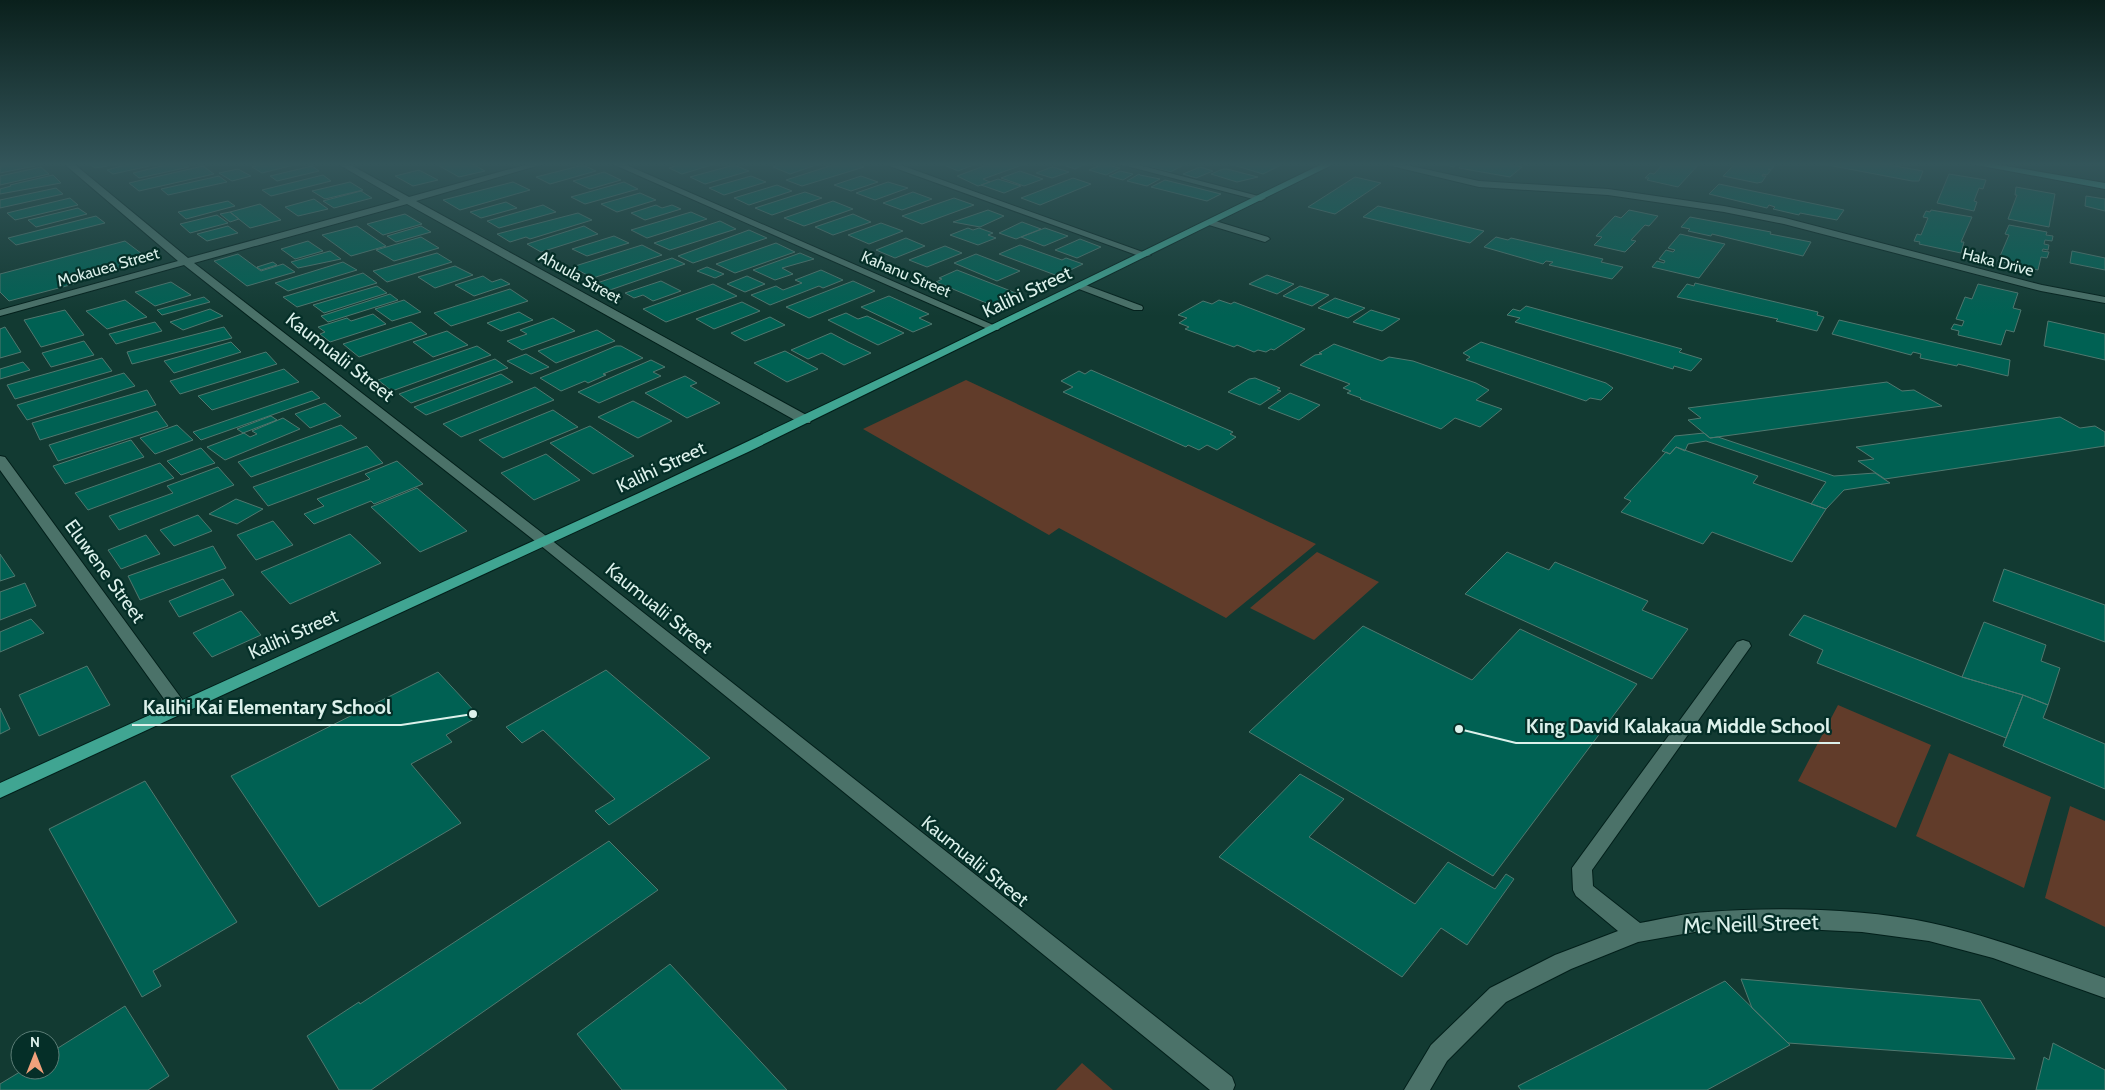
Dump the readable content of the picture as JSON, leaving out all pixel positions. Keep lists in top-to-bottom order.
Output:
{
  "streets": {
    "main road": ["Kalihi Street"],
    "street": [
      "Haka Drive",
      "Mokauea Street",
      "Kahanu Street",
      "Ahuula Street",
      "Kaumualii Street",
      "Eluwene Street",
      "Mc Neill Street"
    ]
  },
  "crossings": [
    ["Mokauea Street", "Kaumualii Street"],
    ["Kahanu Street", "Kalihi Street"],
    ["Ahuula Street", "Kalihi Street"],
    ["Kalihi Street", "Kaumualii Street"],
    ["Kalihi Street", "Eluwene Street"]
  ],
  "places": ["Kalihi Kai Elementary School", "King David Kalakaua Middle School"],
  "north": "top"
}
